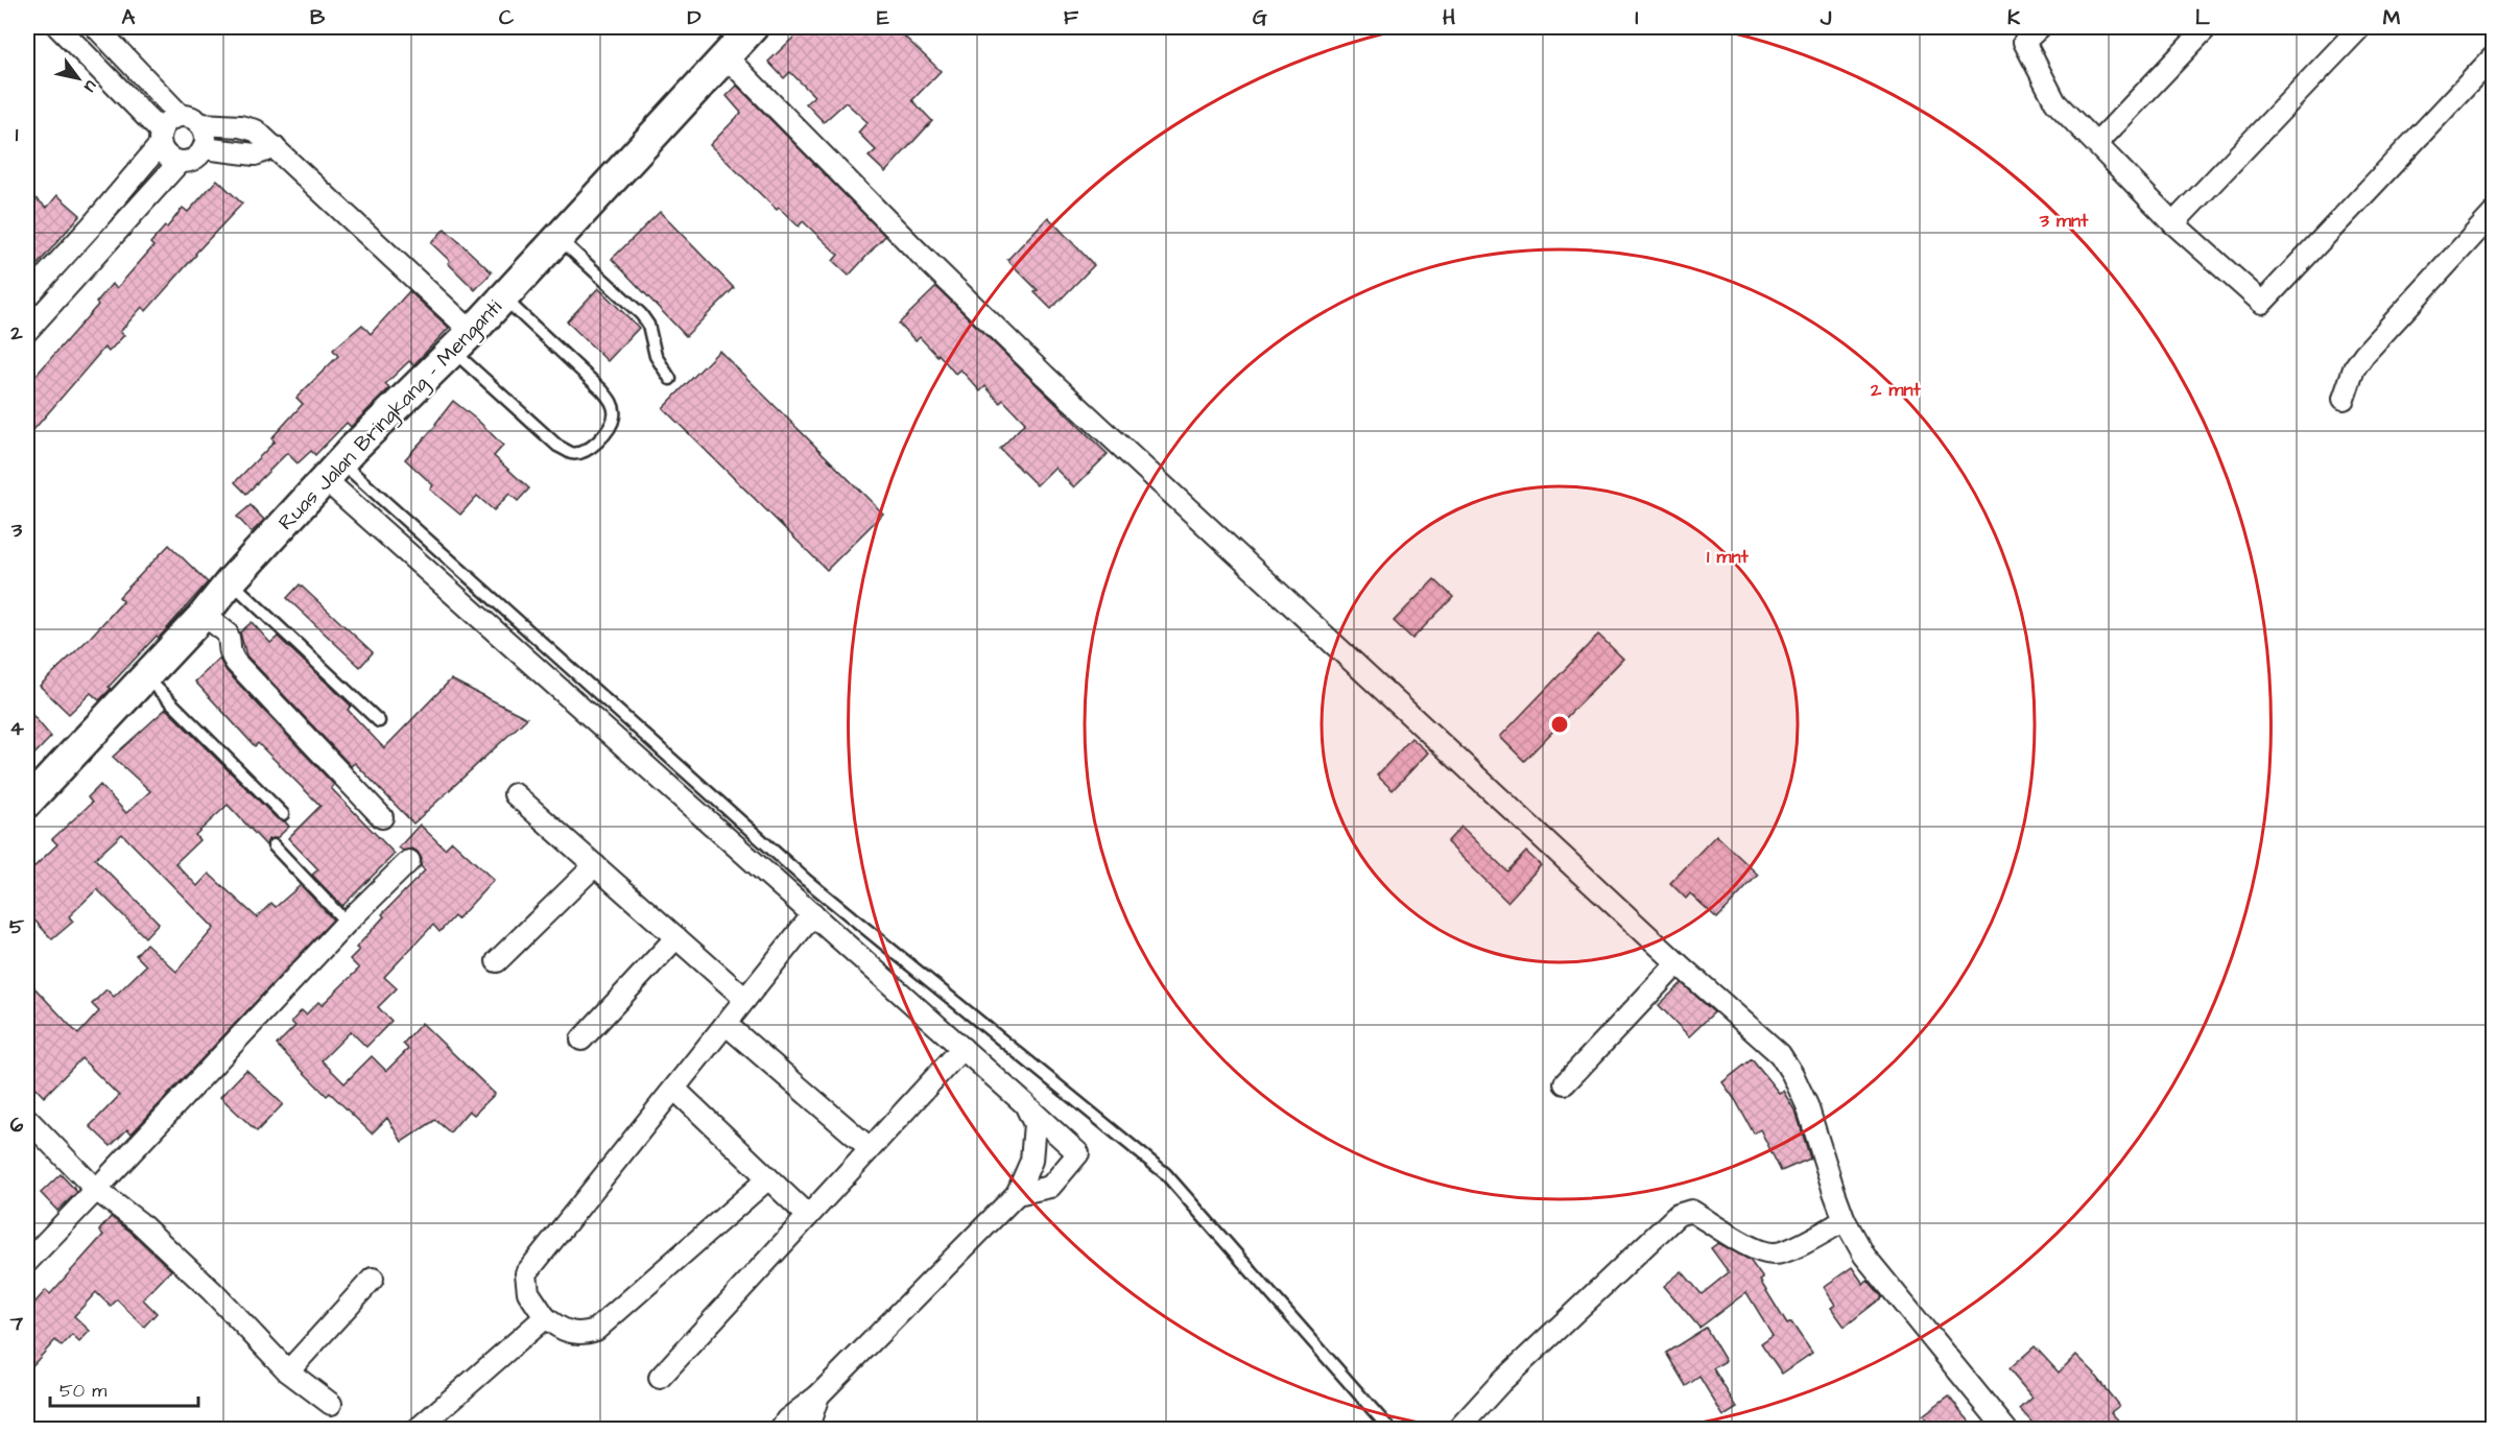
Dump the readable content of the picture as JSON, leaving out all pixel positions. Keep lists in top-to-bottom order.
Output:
{
  "streets": {
    "main road": ["Ruas Jalan Bringkang - Menganti"]
  },
  "scale_bar": "50 m",
  "north": "bottom right",
  "grid": {
    "columns": [
      "A",
      "B",
      "C",
      "D",
      "E",
      "F",
      "G",
      "H",
      "I",
      "J",
      "K",
      "L",
      "M"
    ],
    "rows": [
      "1",
      "2",
      "3",
      "4",
      "5",
      "6",
      "7"
    ]
  },
  "rings": ["3 mnt", "2 mnt", "1 mnt"]
}
